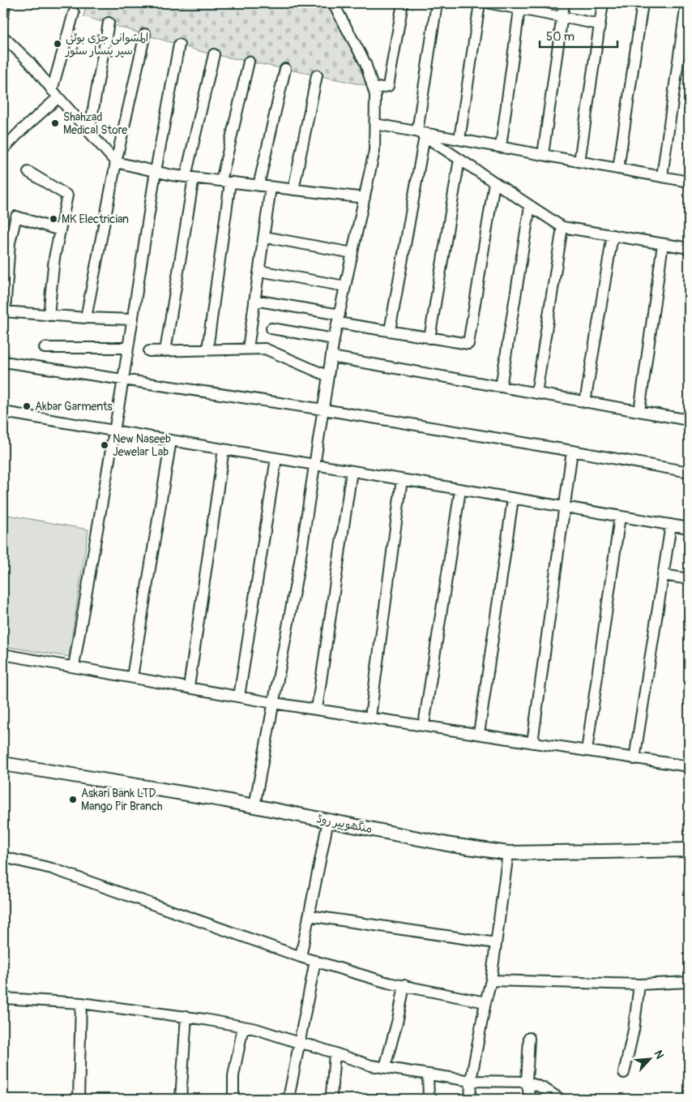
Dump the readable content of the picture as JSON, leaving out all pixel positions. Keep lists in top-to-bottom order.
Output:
{
  "streets": {
    "main road": ["منگھوپیر روڈ"]
  },
  "places": [
    "المشوانی جڑی بوٹی سپر پنسار سٹور",
    "Shahzad Medical Store",
    "MK Electrician",
    "Akbar Garments",
    "New Naseeb Jewelar Lab",
    "Askari Bank LTD Mango Pir Branch"
  ],
  "scale_bar": "50 m",
  "north": "top right"
}
